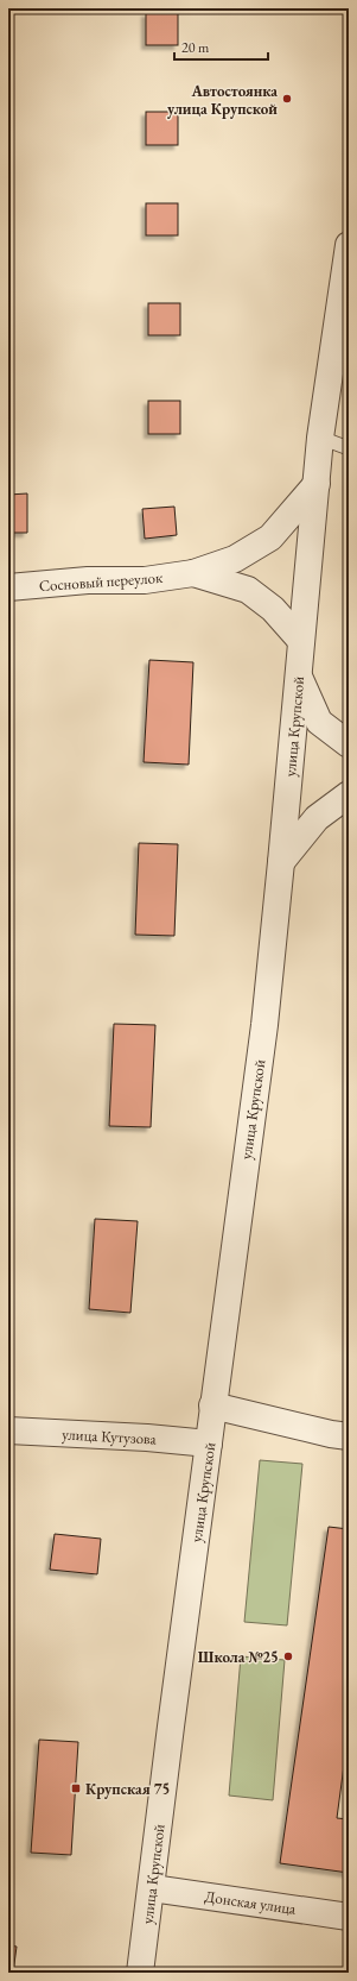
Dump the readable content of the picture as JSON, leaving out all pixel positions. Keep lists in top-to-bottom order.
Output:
{
  "streets": {
    "street": [
      "Сосновый переулок",
      "улица Крупской",
      "улица Кутузова",
      "Донская улица"
    ]
  },
  "crossings": [
    ["Сосновый переулок", "улица Крупской"],
    ["улица Крупской", "улица Кутузова"],
    ["улица Крупской", "Донская улица"]
  ],
  "places": {
    "other": ["Автостоянка улица Крупской", "Школа №25"],
    "transit": ["Крупская 75"]
  },
  "scale_bar": "20 m"
}
